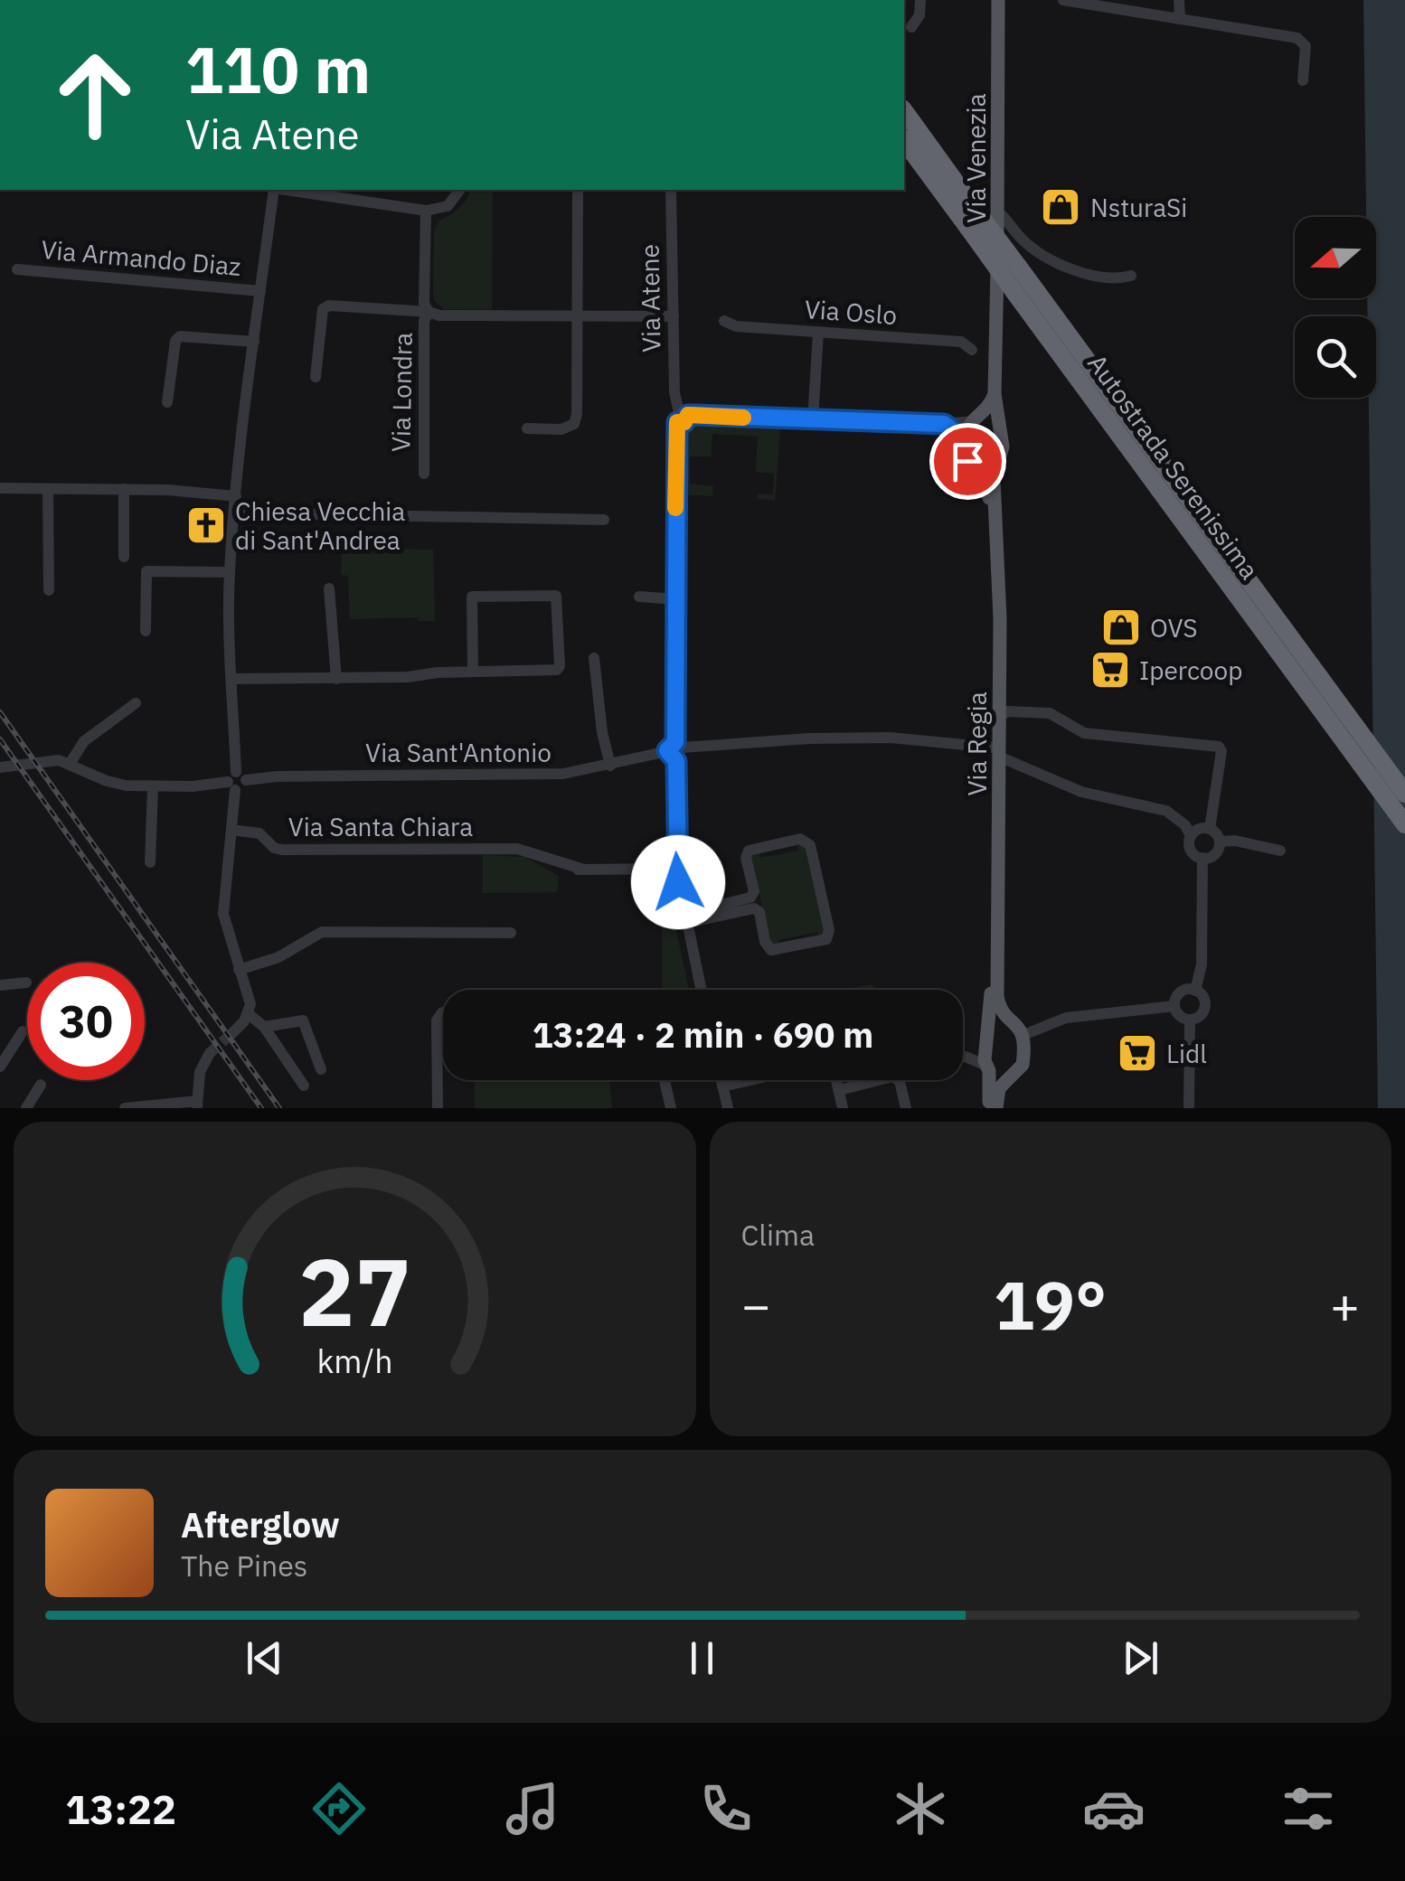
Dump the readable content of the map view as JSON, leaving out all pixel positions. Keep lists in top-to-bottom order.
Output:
{
  "streets": {
    "highway": ["Autostrada Serenissima"],
    "main road": ["Via Venezia", "Via Regia"],
    "street": [
      "Via Armando Diaz",
      "Via Atene",
      "Via Oslo",
      "Via Londra",
      "Via Sant'Antonio",
      "Via Santa Chiara"
    ]
  },
  "crossings": [
    ["Via Venezia", "Via Regia"],
    ["Via Armando Diaz", "Via Sant'Antonio"],
    ["Via Armando Diaz", "Via Santa Chiara"],
    ["Via Atene", "Via Sant'Antonio"],
    ["Via Atene", "Via Santa Chiara"],
    ["Via Regia", "Via Sant'Antonio"]
  ],
  "places": {
    "shop": ["NsturaSi", "OVS"],
    "church": ["Chiesa Vecchia di Sant'Andrea"],
    "supermarket": ["Ipercoop", "Lidl"]
  },
  "north": "left",
  "page": {
    "turn": ["110 m", "Via Atene"],
    "limit": "30",
    "trip": "13:24 · 2 min · 690 m",
    "tile": "Clima",
    "heat": ["−", "19°", "+"],
    "song": ["Afterglow", "The Pines"],
    "tabs": "13:22",
    "gauge": ["27", "km/h"]
  }
}
